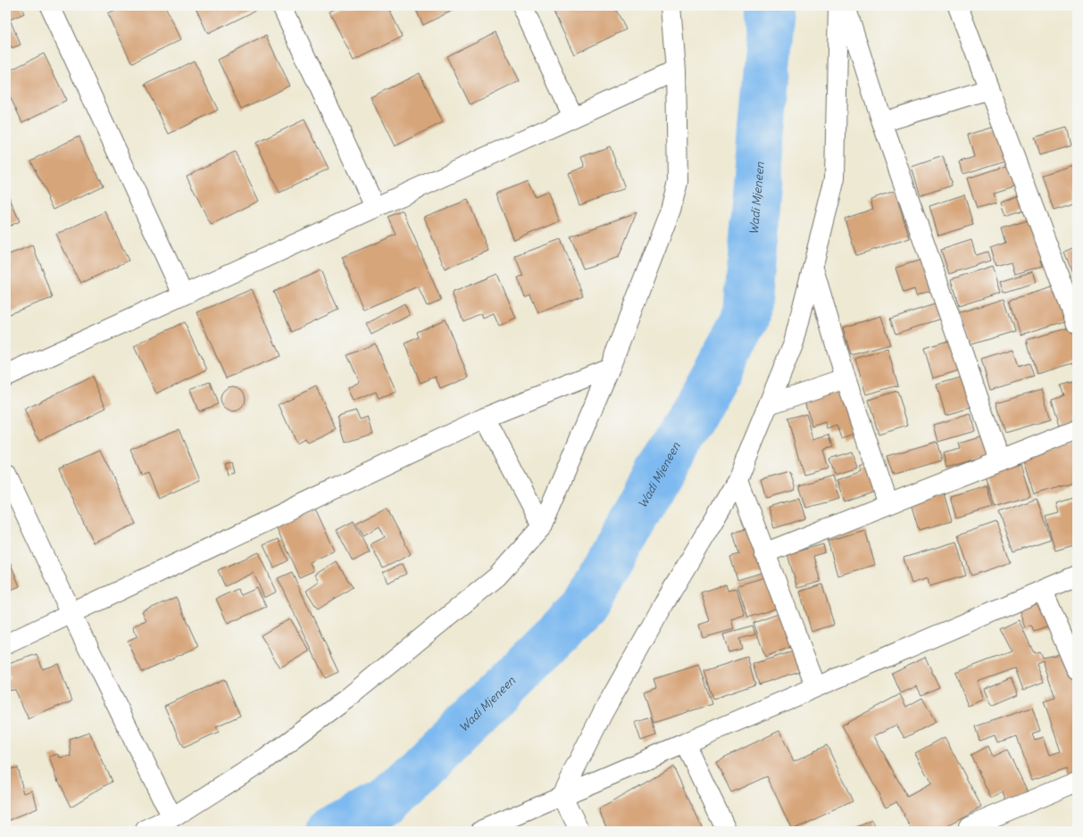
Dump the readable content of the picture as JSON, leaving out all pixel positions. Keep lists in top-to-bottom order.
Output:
{
  "water": ["Wadi Mjeneen"]
}
